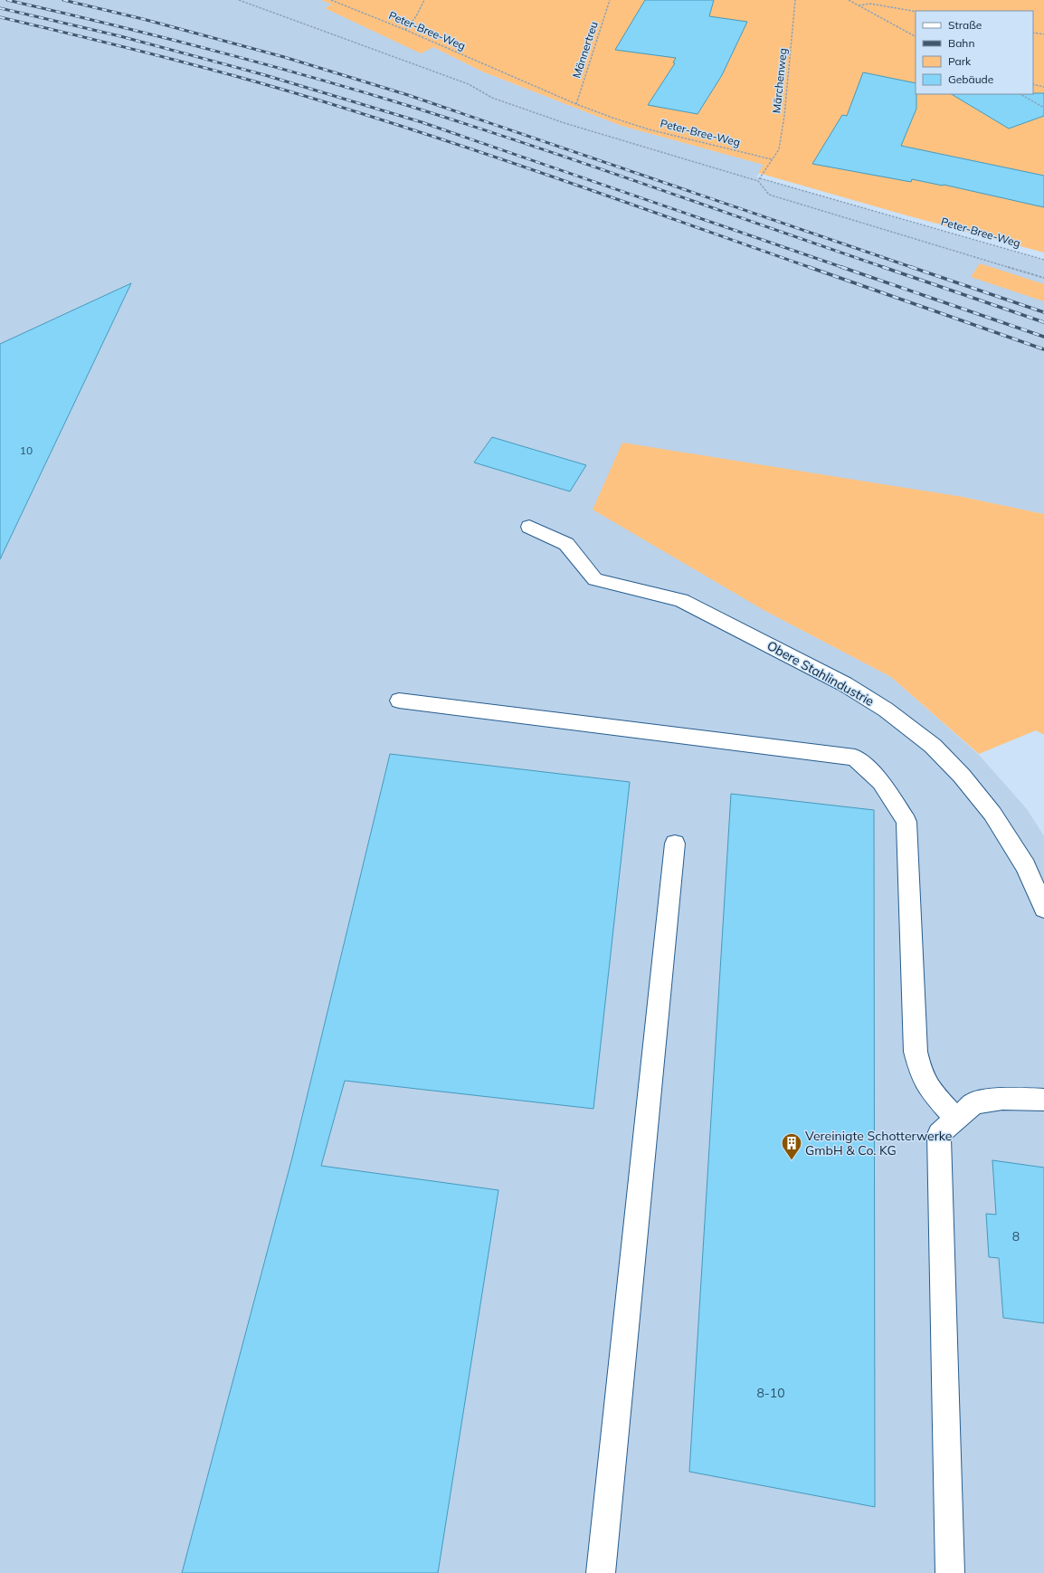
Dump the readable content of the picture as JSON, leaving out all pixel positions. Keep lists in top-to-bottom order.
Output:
{
  "streets": {
    "street": ["Obere Stahlindustrie"],
    "path": ["Peter-Bree-Weg", "Männertreu", "Märchenweg"]
  },
  "crossings": [
    ["Peter-Bree-Weg", "Männertreu"],
    ["Peter-Bree-Weg", "Märchenweg"]
  ],
  "places": {
    "building": ["Vereinigte Schotterwerke GmbH & Co. KG"]
  },
  "house_numbers": ["10", "8", "8-10"],
  "legend": [
    "Straße",
    "Bahn",
    "Park",
    "Gebäude"
  ]
}
